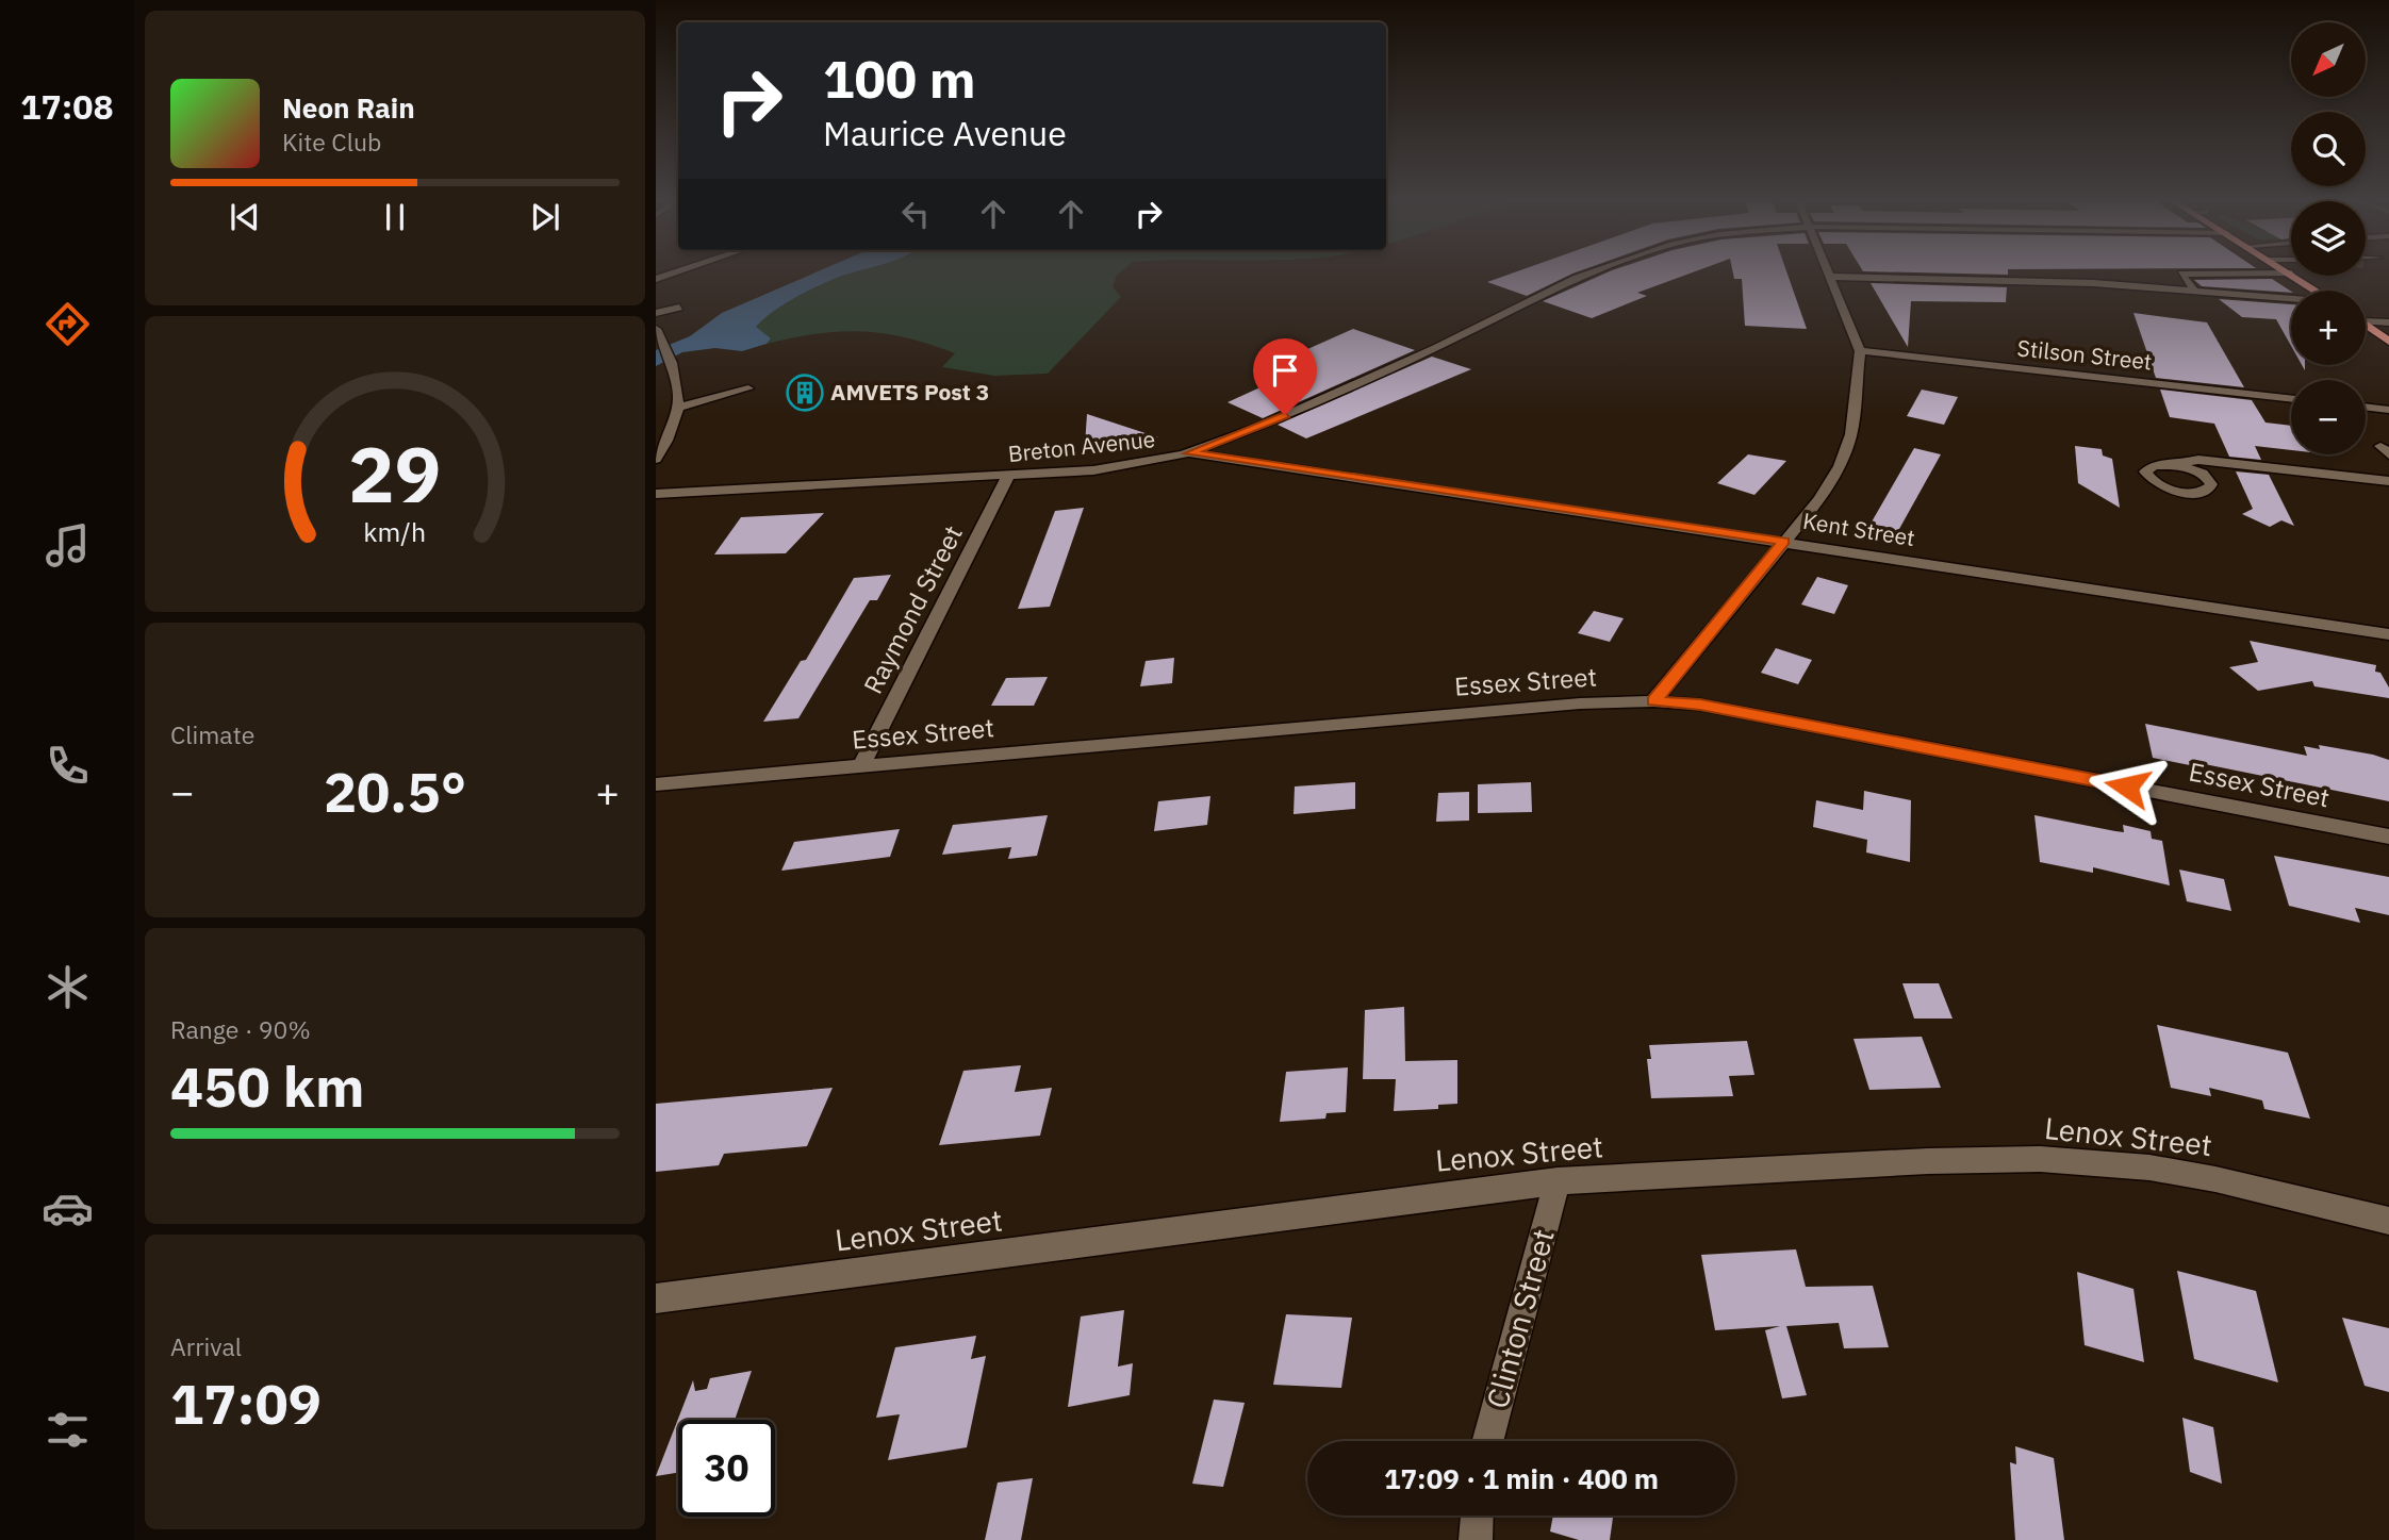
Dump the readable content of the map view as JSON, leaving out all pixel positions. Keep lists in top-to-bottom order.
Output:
{
  "streets": {
    "street": [
      "Stilson Street",
      "Breton Avenue",
      "Kent Street",
      "Raymond Street",
      "Essex Street",
      "Lenox Street",
      "Clinton Street"
    ]
  },
  "crossings": [
    ["Breton Avenue", "Kent Street"],
    ["Breton Avenue", "Raymond Street"],
    ["Raymond Street", "Essex Street"],
    ["Lenox Street", "Clinton Street"]
  ],
  "places": {
    "building": ["AMVETS Post 3"]
  },
  "north": "bottom left",
  "page": {
    "tabs": "17:08",
    "map_buttons": ["+", "−"],
    "turn": ["100 m", "Maurice Avenue"],
    "song": ["Neon Rain", "Kite Club"],
    "tile": [
      "Climate",
      ["Range · 90%", "450 km"],
      ["Arrival", "17:09"]
    ],
    "heat": ["−", "20.5°", "+"],
    "limit": "30",
    "trip": "17:09 · 1 min · 400 m",
    "gauge": ["29", "km/h"]
  }
}
